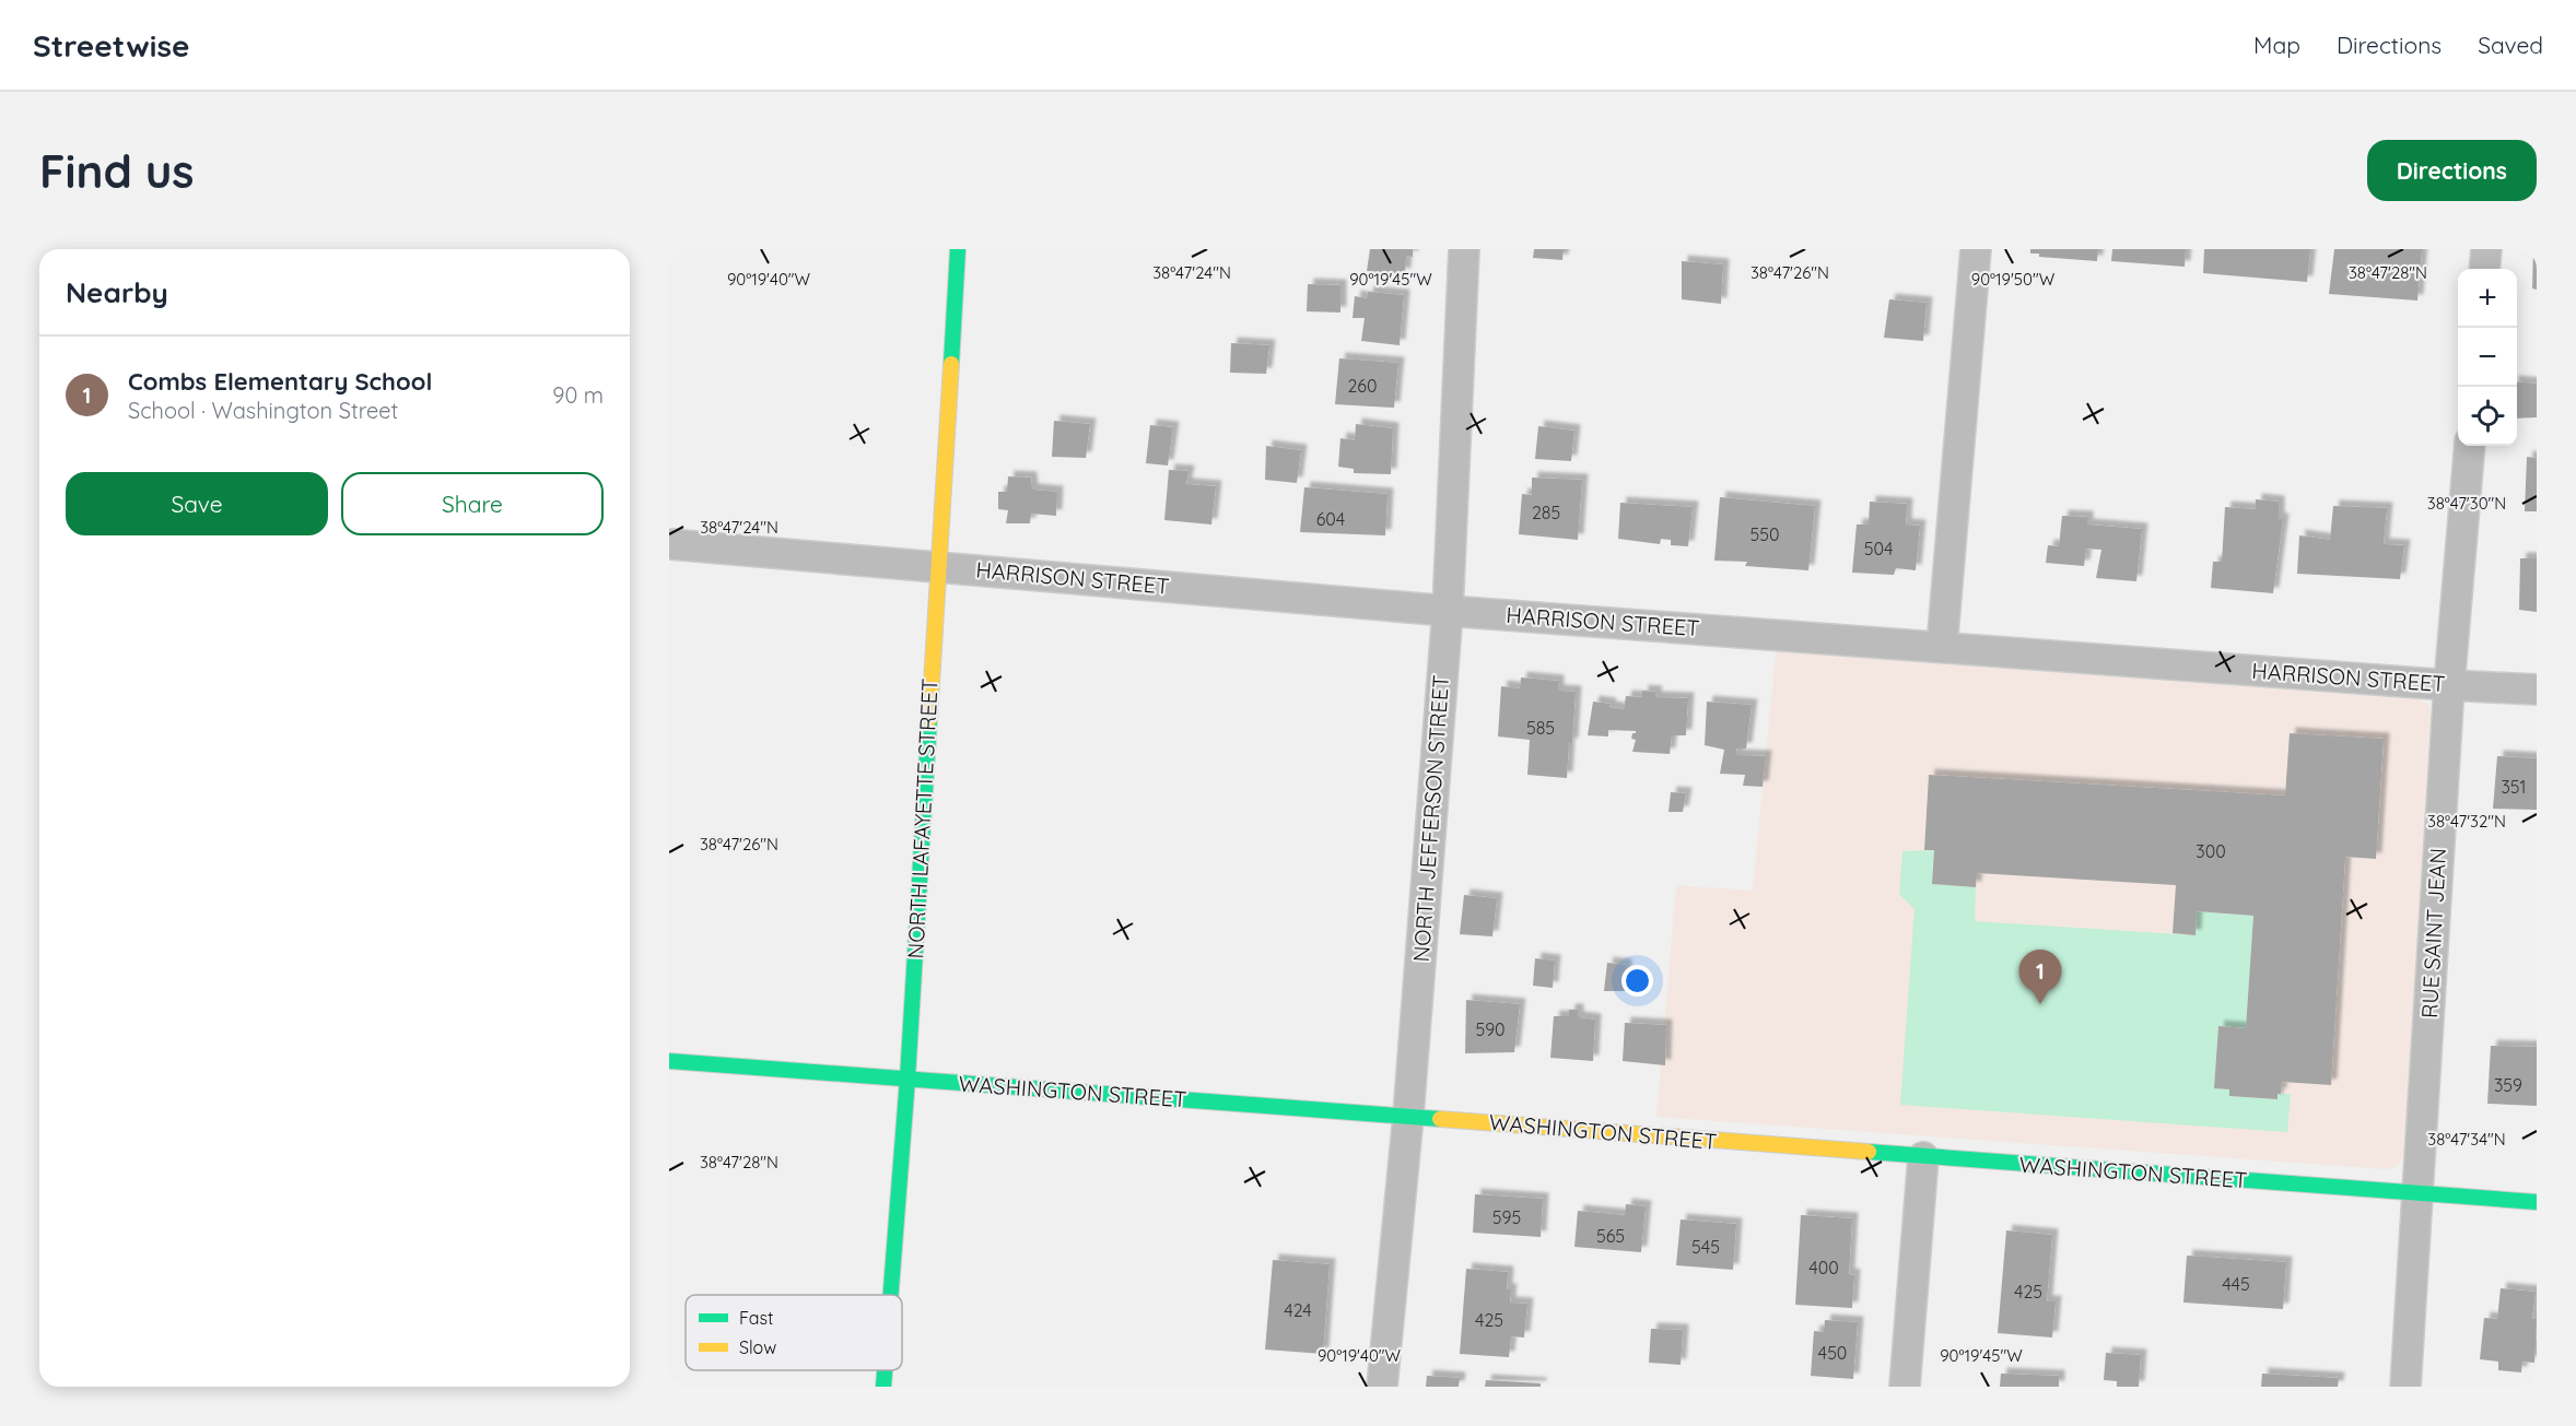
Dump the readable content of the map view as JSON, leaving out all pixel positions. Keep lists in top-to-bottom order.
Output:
{
  "streets": {
    "main road": ["NORTH LAFAYETTE STREET", "WASHINGTON STREET"],
    "street": ["HARRISON STREET", "NORTH JEFFERSON STREET", "RUE SAINT JEAN"]
  },
  "crossings": [
    ["HARRISON STREET", "NORTH LAFAYETTE STREET"],
    ["HARRISON STREET", "NORTH JEFFERSON STREET"],
    ["HARRISON STREET", "RUE SAINT JEAN"],
    ["NORTH LAFAYETTE STREET", "WASHINGTON STREET"],
    ["NORTH JEFFERSON STREET", "WASHINGTON STREET"],
    ["RUE SAINT JEAN", "WASHINGTON STREET"]
  ],
  "house_numbers": [
    "260",
    "285",
    "604",
    "550",
    "504",
    "585",
    "351",
    "300",
    "590",
    "359",
    "595",
    "565",
    "545",
    "400",
    "445",
    "425",
    "424",
    "425",
    "450"
  ],
  "legend": ["Fast", "Slow"],
  "page": {
    "header": "Streetwise",
    "nav": ["Map", "Directions", "Saved"],
    "buttons": [
      "Directions",
      ["Save", "Share"]
    ],
    "title": "Find us",
    "heading": "Nearby",
    "map_buttons": ["+", "−"],
    "list": [
      {
        "mark": "1",
        "name": "Combs Elementary School",
        "note": "School · Washington Street",
        "value": "90 m"
      }
    ],
    "pins": "1"
  },
  "coordinates": [
    "38°47'26\"N",
    "38°47'24\"N",
    "38°47'28\"N",
    "90°19'40\"W",
    "90°19'45\"W",
    "90°19'50\"W",
    "38°47'30\"N",
    "38°47'32\"N",
    "38°47'34\"N"
  ]
}
